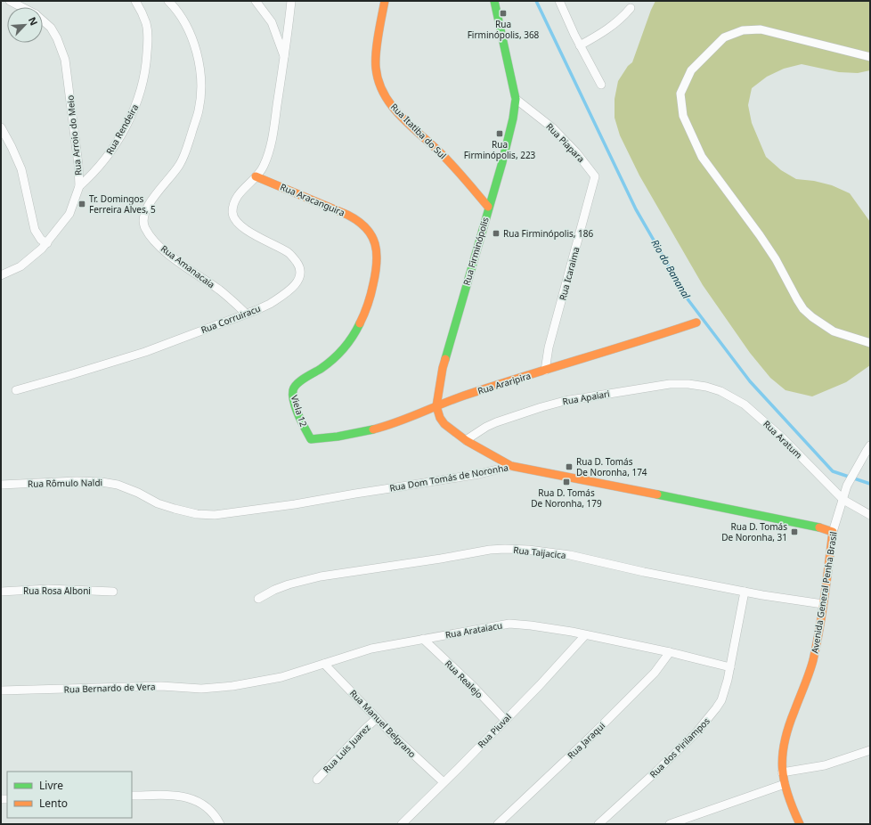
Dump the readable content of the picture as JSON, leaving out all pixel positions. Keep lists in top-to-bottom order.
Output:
{
  "streets": {
    "main road": [
      "Rua Itatiba do Sul",
      "Rua Aracanguira",
      "Rua Firminópolis",
      "Rua Araripira",
      "Viela 12",
      "Rua Dom Tomás de Noronha",
      "Avenida General Penha Brasil"
    ],
    "street": [
      "Rua Rendeira",
      "Rua Arroio do Meio",
      "Rua Piapara",
      "Rua Amanacaia",
      "Rua Icaraima",
      "Rua Corruiracu",
      "Rua Apaiari",
      "Rua Aratum",
      "Rua Rômulo Naldi",
      "Rua Taijacica",
      "Rua Rosa Alboni",
      "Rua Arataiacu",
      "Rua Realejo",
      "Rua Bernardo de Vera",
      "Rua Manuel Belgrano",
      "Rua Piuval",
      "Rua Jaraqui",
      "Rua dos Pirilampos",
      "Rua Luis Juarez"
    ]
  },
  "crossings": [
    ["Rua Rendeira", "Rua Arroio do Meio"],
    ["Rua Itatiba do Sul", "Rua Firminópolis"],
    ["Rua Piapara", "Rua Firminópolis"],
    ["Rua Piapara", "Rua Icaraima"],
    ["Rua Aracanguira", "Rua Corruiracu"],
    ["Rua Aracanguira", "Viela 12"],
    ["Rua Firminópolis", "Rua Araripira"],
    ["Rua Amanacaia", "Rua Corruiracu"],
    ["Rua Icaraima", "Rua Araripira"],
    ["Rua Araripira", "Viela 12"],
    ["Rua Apaiari", "Rua Aratum"],
    ["Rua Aratum", "Avenida General Penha Brasil"],
    ["Rua Dom Tomás de Noronha", "Rua Rômulo Naldi"],
    ["Rua Dom Tomás de Noronha", "Avenida General Penha Brasil"],
    ["Rua Taijacica", "Avenida General Penha Brasil"],
    ["Rua Taijacica", "Rua dos Pirilampos"],
    ["Rua Arataiacu", "Rua Realejo"],
    ["Rua Arataiacu", "Rua Bernardo de Vera"],
    ["Rua Arataiacu", "Rua Manuel Belgrano"],
    ["Rua Arataiacu", "Rua Piuval"],
    ["Rua Arataiacu", "Rua Jaraqui"],
    ["Rua Arataiacu", "Rua dos Pirilampos"],
    ["Rua Realejo", "Rua Piuval"],
    ["Rua Manuel Belgrano", "Rua Piuval"],
    ["Rua Manuel Belgrano", "Rua Luis Juarez"]
  ],
  "water": ["Rio do Bananal"],
  "places": {
    "transit": [
      "Rua Firminópolis, 368",
      "Rua Firminópolis, 223",
      "Tr. Domingos Ferreira Alves, 5",
      "Rua Firminópolis, 186",
      "Rua D. Tomás De Noronha, 174",
      "Rua D. Tomás De Noronha, 179",
      "Rua D. Tomás De Noronha, 31"
    ]
  },
  "legend": ["Livre", "Lento"],
  "north": "top right"
}
